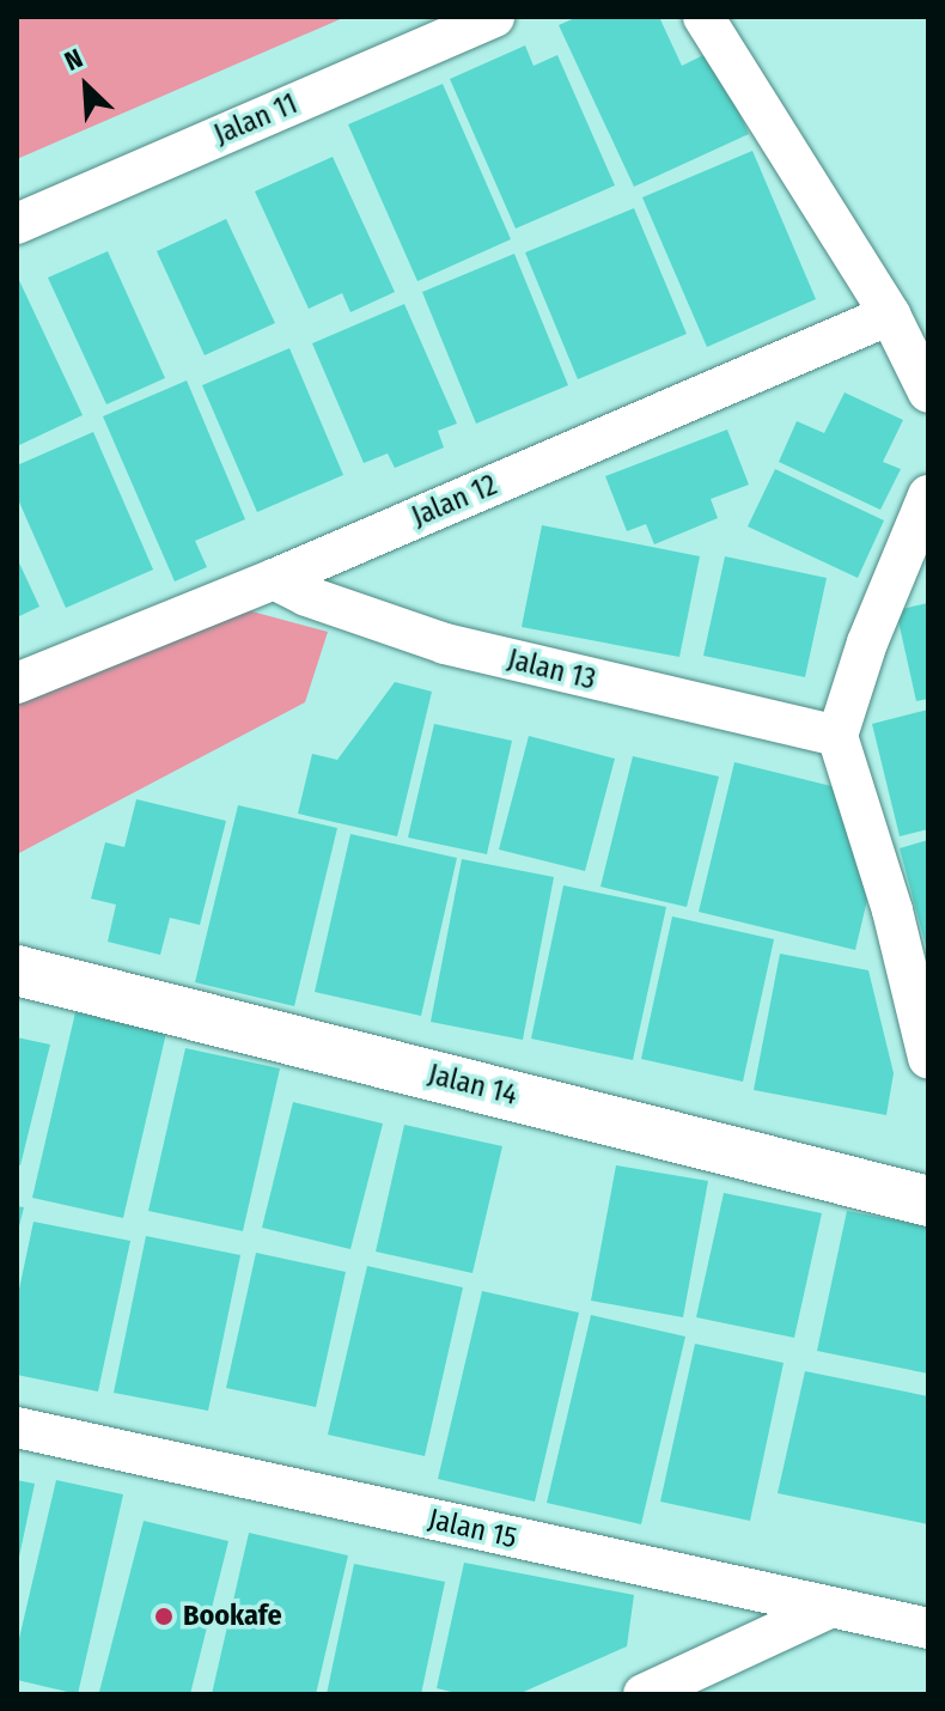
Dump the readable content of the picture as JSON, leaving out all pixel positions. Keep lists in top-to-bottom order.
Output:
{
  "streets": {
    "street": [
      "Jalan 11",
      "Jalan 12",
      "Jalan 13",
      "Jalan 14",
      "Jalan 15"
    ]
  },
  "crossings": [
    ["Jalan 12", "Jalan 13"]
  ],
  "places": ["Bookafe"],
  "north": "top left"
}
